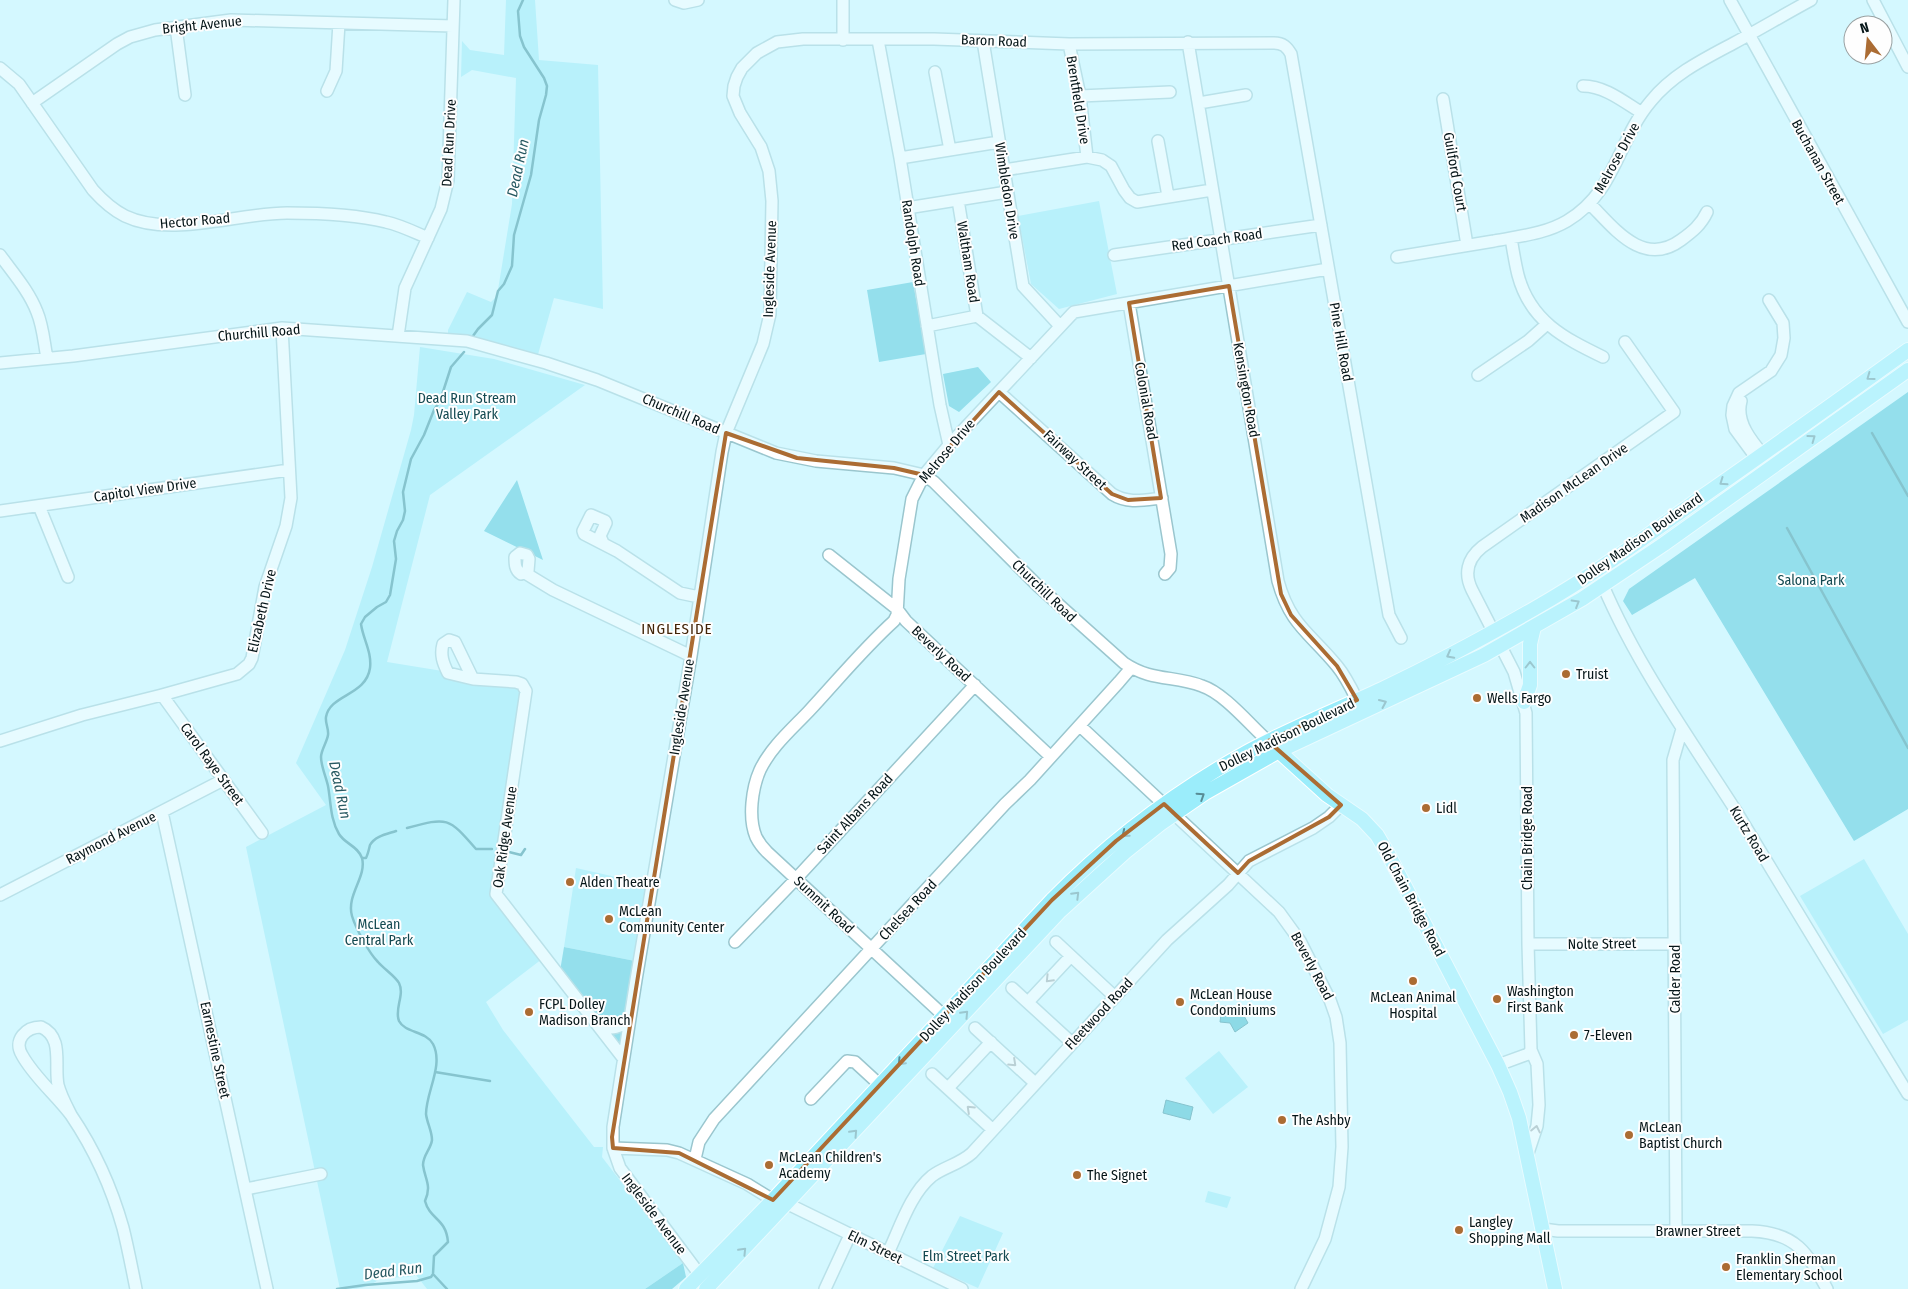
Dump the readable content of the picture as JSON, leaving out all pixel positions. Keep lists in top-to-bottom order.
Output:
{
  "streets": {
    "main road": ["Dolley Madison Boulevard", "Old Chain Bridge Road"],
    "street": [
      "Bright Avenue",
      "Baron Road",
      "Brentfield Drive",
      "Dead Run Drive",
      "Melrose Drive",
      "Buchanan Street",
      "Guilford Court",
      "Wimbledon Drive",
      "Hector Road",
      "Red Coach Road",
      "Randolph Road",
      "Waltham Road",
      "Ingleside Avenue",
      "Churchill Road",
      "Pine Hill Road",
      "Kensington Road",
      "Colonial Road",
      "Fairway Street",
      "Madison McLean Drive",
      "Capitol View Drive",
      "Elizabeth Drive",
      "Beverly Road",
      "Carol Raye Street",
      "Saint Albans Road",
      "Kurtz Road",
      "Oak Ridge Avenue",
      "Raymond Avenue",
      "Chain Bridge Road",
      "Summit Road",
      "Chelsea Road",
      "Nolte Street",
      "Calder Road",
      "Fleetwood Road",
      "Earnestine Street",
      "Brawner Street",
      "Elm Street"
    ]
  },
  "crossings": [
    ["Bright Avenue", "Dead Run Drive"],
    ["Bright Avenue", "Hector Road"],
    ["Baron Road", "Brentfield Drive"],
    ["Baron Road", "Wimbledon Drive"],
    ["Baron Road", "Randolph Road"],
    ["Baron Road", "Ingleside Avenue"],
    ["Baron Road", "Pine Hill Road"],
    ["Baron Road", "Kensington Road"],
    ["Dead Run Drive", "Hector Road"],
    ["Dead Run Drive", "Churchill Road"],
    ["Melrose Drive", "Buchanan Street"],
    ["Melrose Drive", "Guilford Court"],
    ["Melrose Drive", "Wimbledon Drive"],
    ["Melrose Drive", "Randolph Road"],
    ["Melrose Drive", "Waltham Road"],
    ["Melrose Drive", "Churchill Road"],
    ["Melrose Drive", "Pine Hill Road"],
    ["Melrose Drive", "Kensington Road"],
    ["Melrose Drive", "Colonial Road"],
    ["Melrose Drive", "Fairway Street"],
    ["Melrose Drive", "Beverly Road"],
    ["Melrose Drive", "Summit Road"],
    ["Red Coach Road", "Pine Hill Road"],
    ["Red Coach Road", "Kensington Road"],
    ["Ingleside Avenue", "Churchill Road"],
    ["Ingleside Avenue", "Dolley Madison Boulevard"],
    ["Ingleside Avenue", "Oak Ridge Avenue"],
    ["Churchill Road", "Dolley Madison Boulevard"],
    ["Churchill Road", "Elizabeth Drive"],
    ["Churchill Road", "Old Chain Bridge Road"],
    ["Churchill Road", "Chelsea Road"],
    ["Kensington Road", "Dolley Madison Boulevard"],
    ["Colonial Road", "Fairway Street"],
    ["Madison McLean Drive", "Dolley Madison Boulevard"],
    ["Madison McLean Drive", "Chain Bridge Road"],
    ["Capitol View Drive", "Elizabeth Drive"],
    ["Dolley Madison Boulevard", "Beverly Road"],
    ["Dolley Madison Boulevard", "Kurtz Road"],
    ["Dolley Madison Boulevard", "Chain Bridge Road"],
    ["Dolley Madison Boulevard", "Old Chain Bridge Road"],
    ["Dolley Madison Boulevard", "Summit Road"],
    ["Dolley Madison Boulevard", "Elm Street"],
    ["Elizabeth Drive", "Carol Raye Street"],
    ["Beverly Road", "Saint Albans Road"],
    ["Beverly Road", "Chelsea Road"],
    ["Beverly Road", "Fleetwood Road"],
    ["Carol Raye Street", "Raymond Avenue"],
    ["Saint Albans Road", "Summit Road"],
    ["Kurtz Road", "Calder Road"],
    ["Raymond Avenue", "Earnestine Street"],
    ["Chain Bridge Road", "Nolte Street"],
    ["Old Chain Bridge Road", "Fleetwood Road"],
    ["Summit Road", "Chelsea Road"],
    ["Nolte Street", "Calder Road"],
    ["Calder Road", "Brawner Street"],
    ["Fleetwood Road", "Elm Street"]
  ],
  "districts": ["INGLESIDE"],
  "water": ["Dead Run"],
  "parks": [
    "Dead Run Stream Valley Park",
    "Salona Park",
    "McLean Central Park",
    "Elm Street Park"
  ],
  "places": [
    "Truist",
    "Wells Fargo",
    "Lidl",
    "Alden Theatre",
    "McLean Community Center",
    "McLean Animal Hospital",
    "Washington First Bank",
    "McLean House Condominiums",
    "FCPL Dolley Madison Branch",
    "7-Eleven",
    "The Ashby",
    "McLean Baptist Church",
    "McLean Children's Academy",
    "The Signet",
    "Langley Shopping Mall",
    "Franklin Sherman Elementary School"
  ],
  "north": "top"
}
